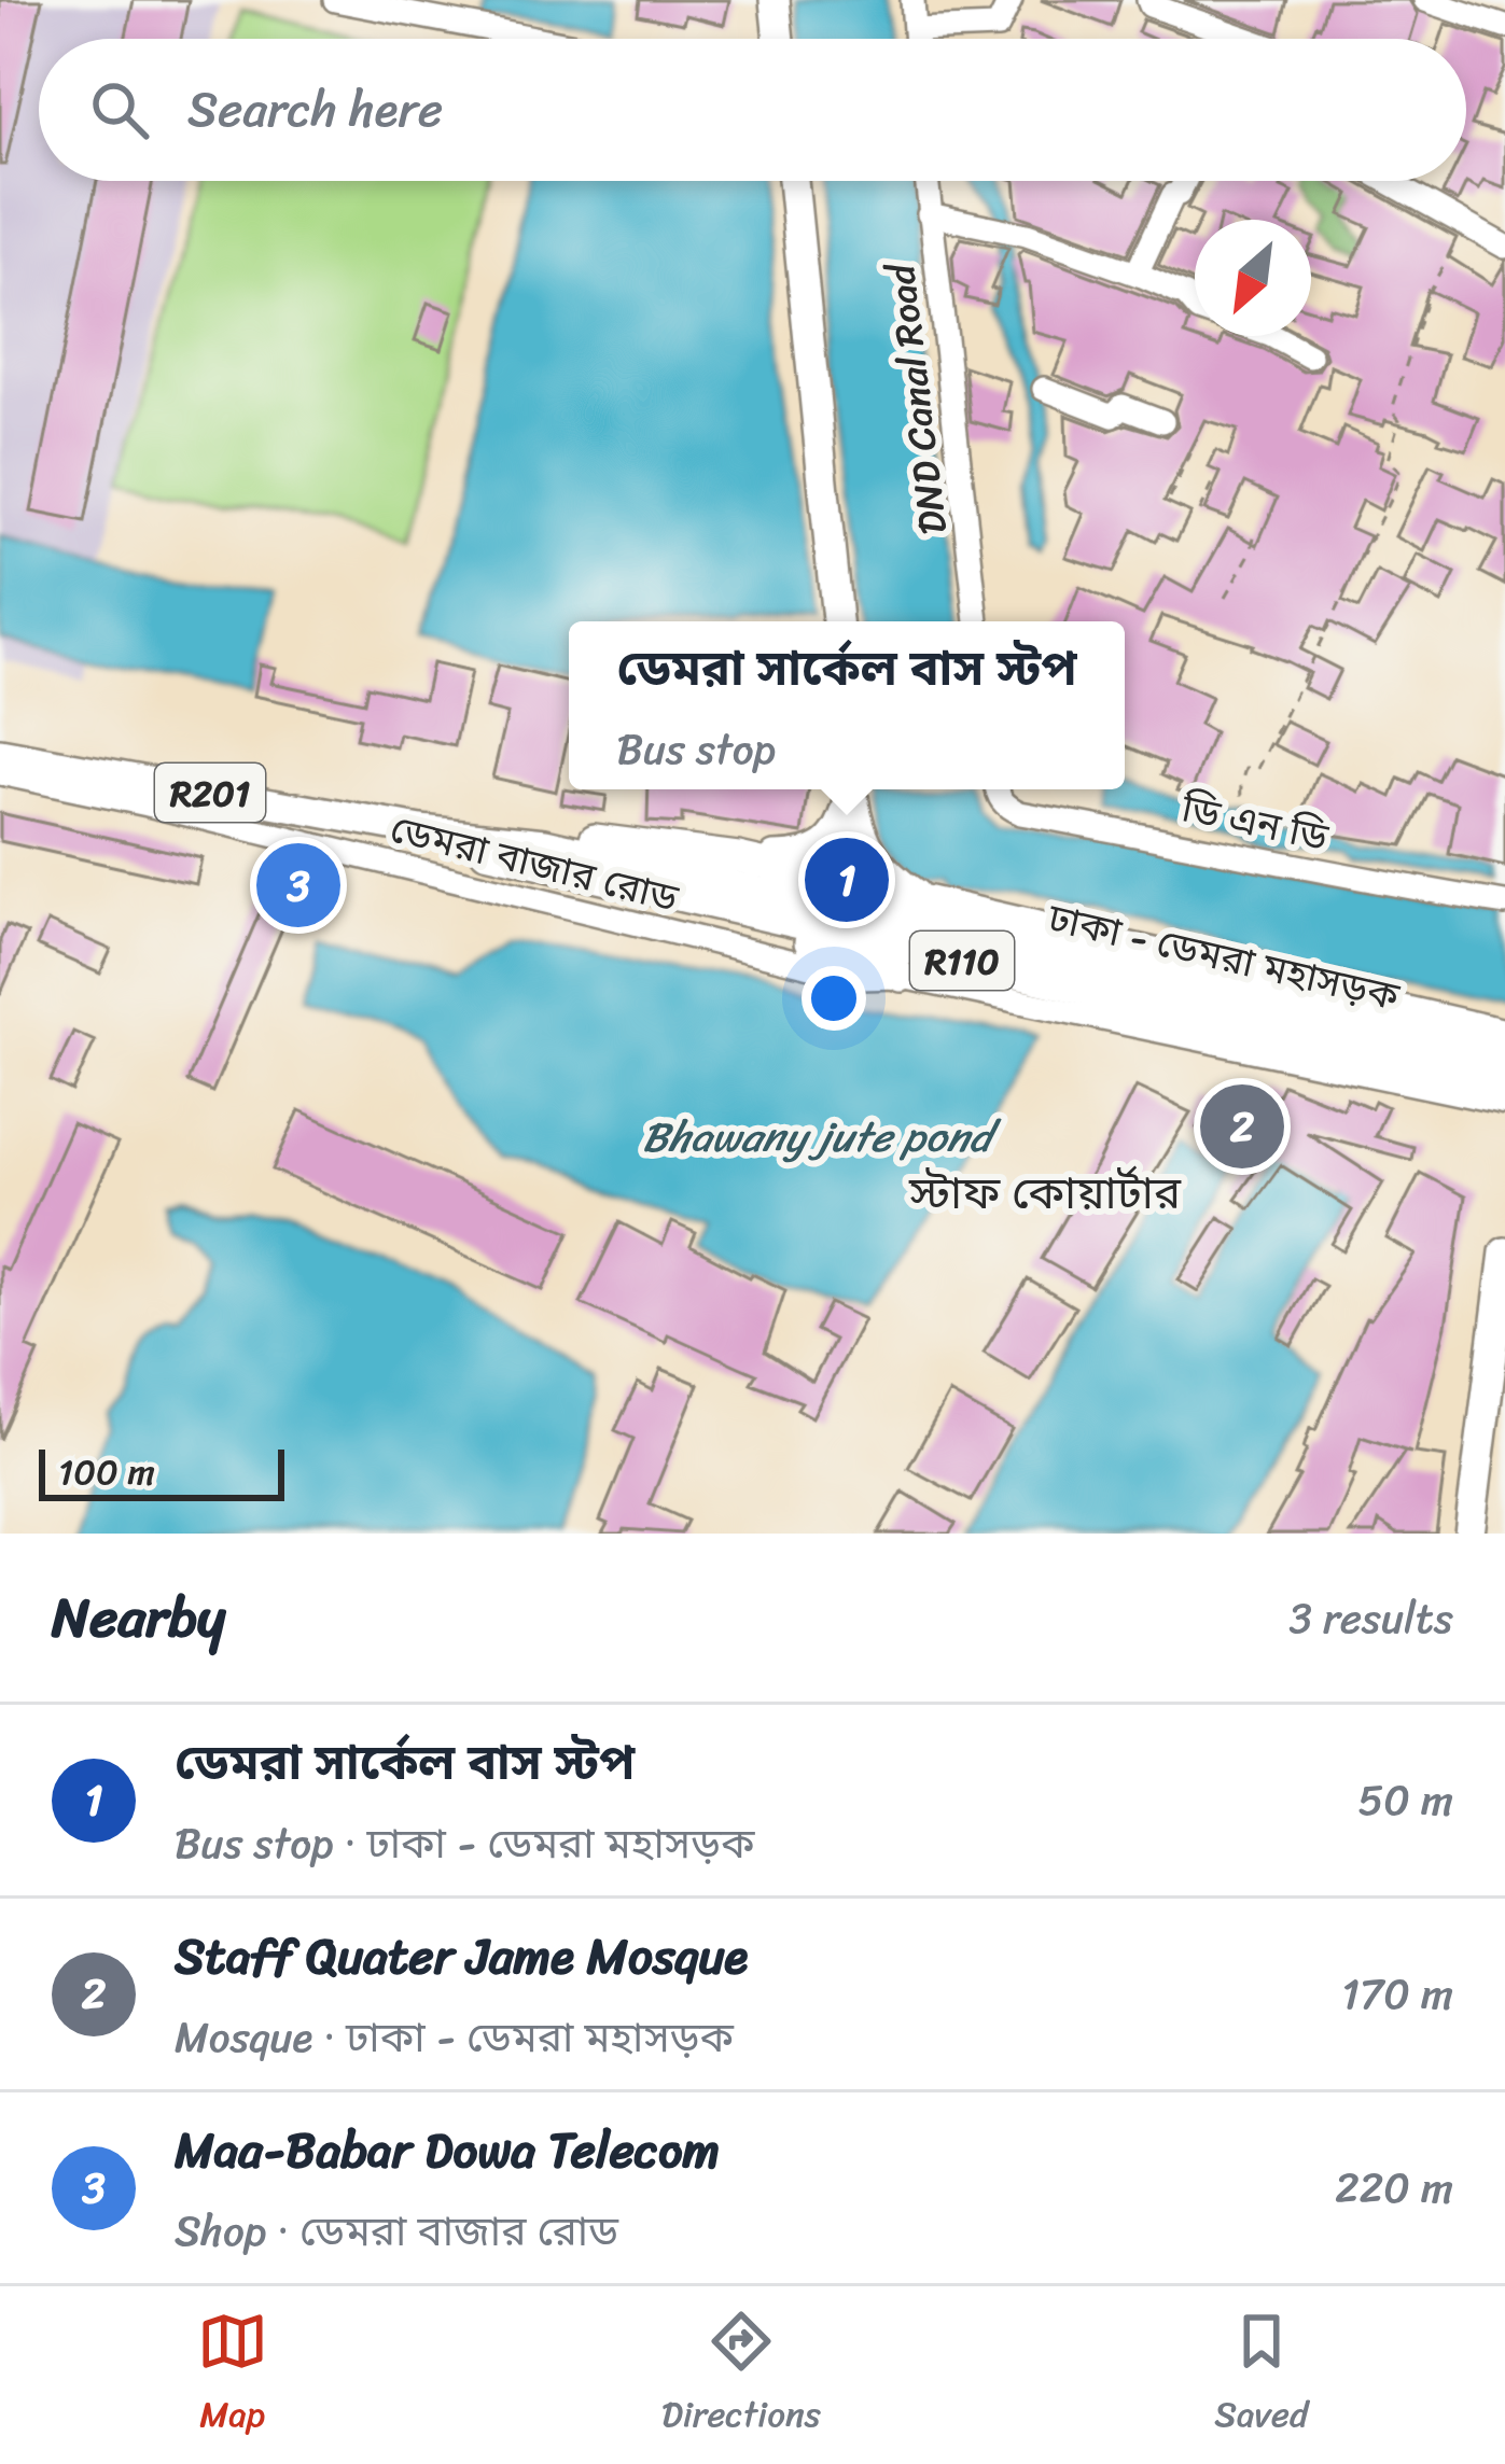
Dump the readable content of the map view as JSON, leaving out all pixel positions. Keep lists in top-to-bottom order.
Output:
{
  "streets": {
    "main road": ["R201", "ঢাকা - ডেমরা মহাসড়ক", "R110"],
    "street": ["DND Canal Road", "ডি এন ডি", "ডেমরা বাজার রোড"]
  },
  "crossings": [
    ["R201", "ঢাকা - ডেমরা মহাসড়ক"]
  ],
  "districts": ["স্টাফ কোয়ার্টার"],
  "water": ["Bhawany jute pond"],
  "scale_bar": "100 m",
  "north": "bottom left",
  "page": {
    "search": "Search here",
    "popup": ["ডেমরা সার্কেল বাস স্টপ", "Bus stop"],
    "pins": ["1", "3", "2"],
    "scale": "100 m",
    "heading": ["Nearby", "3 results"],
    "list": [
      {
        "mark": "1",
        "name": "ডেমরা সার্কেল বাস স্টপ",
        "note": "Bus stop · ঢাকা - ডেমরা মহাসড়ক",
        "value": "50 m"
      },
      {
        "mark": "2",
        "name": "Staff Quater Jame Mosque",
        "note": "Mosque · ঢাকা - ডেমরা মহাসড়ক",
        "value": "170 m"
      },
      {
        "mark": "3",
        "name": "Maa-Babar Dowa Telecom",
        "note": "Shop · ডেমরা বাজার রোড",
        "value": "220 m"
      }
    ],
    "nav": ["Map", "Directions", "Saved"]
  }
}
